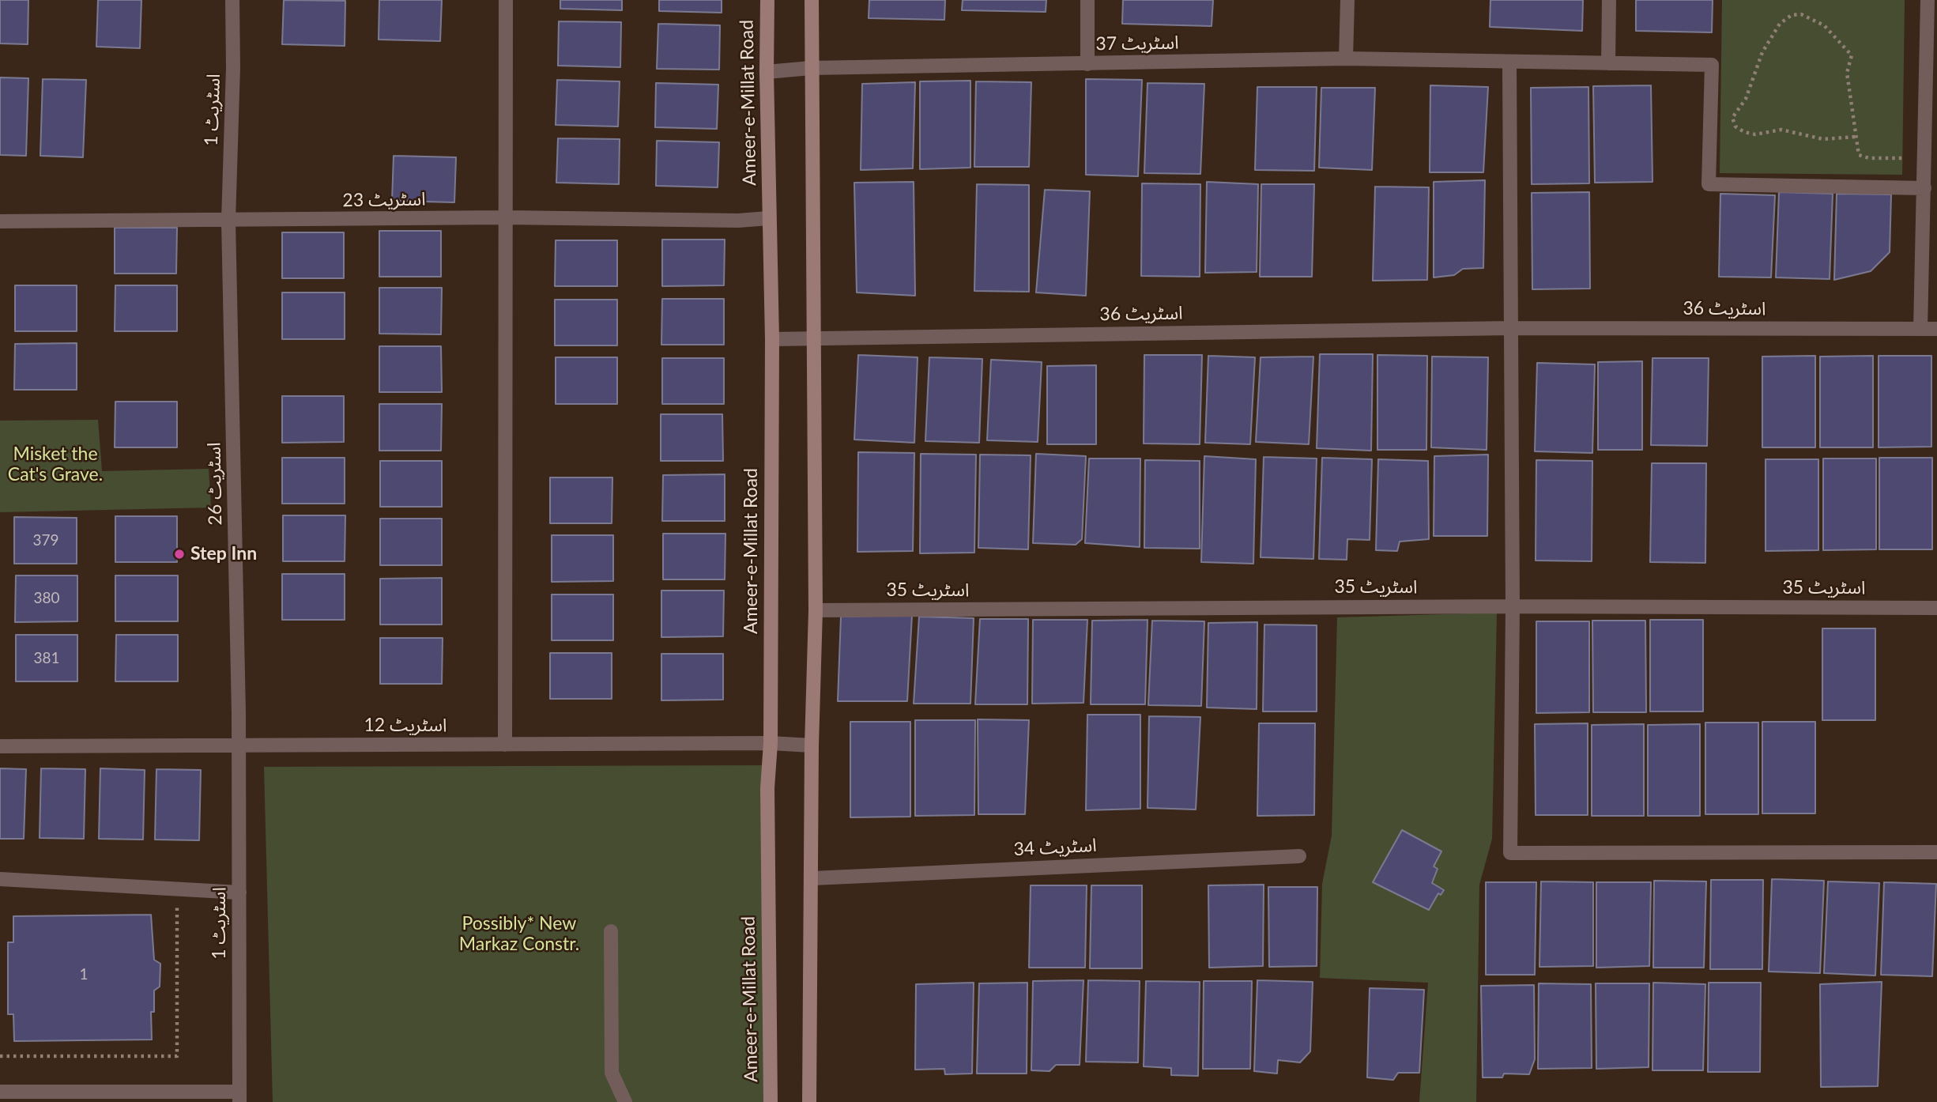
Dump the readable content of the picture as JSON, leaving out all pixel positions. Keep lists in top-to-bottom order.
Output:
{
  "streets": {
    "main road": ["Ameer-e-Millat Road"],
    "street": [
      "اسٹریٹ 37",
      "اسٹریٹ 1",
      "اسٹریٹ 23",
      "اسٹریٹ 36",
      "اسٹریٹ 26",
      "اسٹریٹ 35",
      "اسٹریٹ 12",
      "اسٹریٹ 34"
    ]
  },
  "crossings": [
    ["اسٹریٹ 37", "Ameer-e-Millat Road"],
    ["Ameer-e-Millat Road", "اسٹریٹ 23"],
    ["Ameer-e-Millat Road", "اسٹریٹ 36"],
    ["Ameer-e-Millat Road", "اسٹریٹ 12"],
    ["اسٹریٹ 1", "اسٹریٹ 23"],
    ["اسٹریٹ 1", "اسٹریٹ 26"],
    ["اسٹریٹ 1", "اسٹریٹ 12"],
    ["اسٹریٹ 23", "اسٹریٹ 26"],
    ["اسٹریٹ 26", "اسٹریٹ 12"]
  ],
  "parks": ["Misket the Cat's Grave.", "Possibly* New Markaz Constr."],
  "places": ["Step Inn"],
  "house_numbers": [
    "379",
    "380",
    "381",
    "1"
  ]
}
